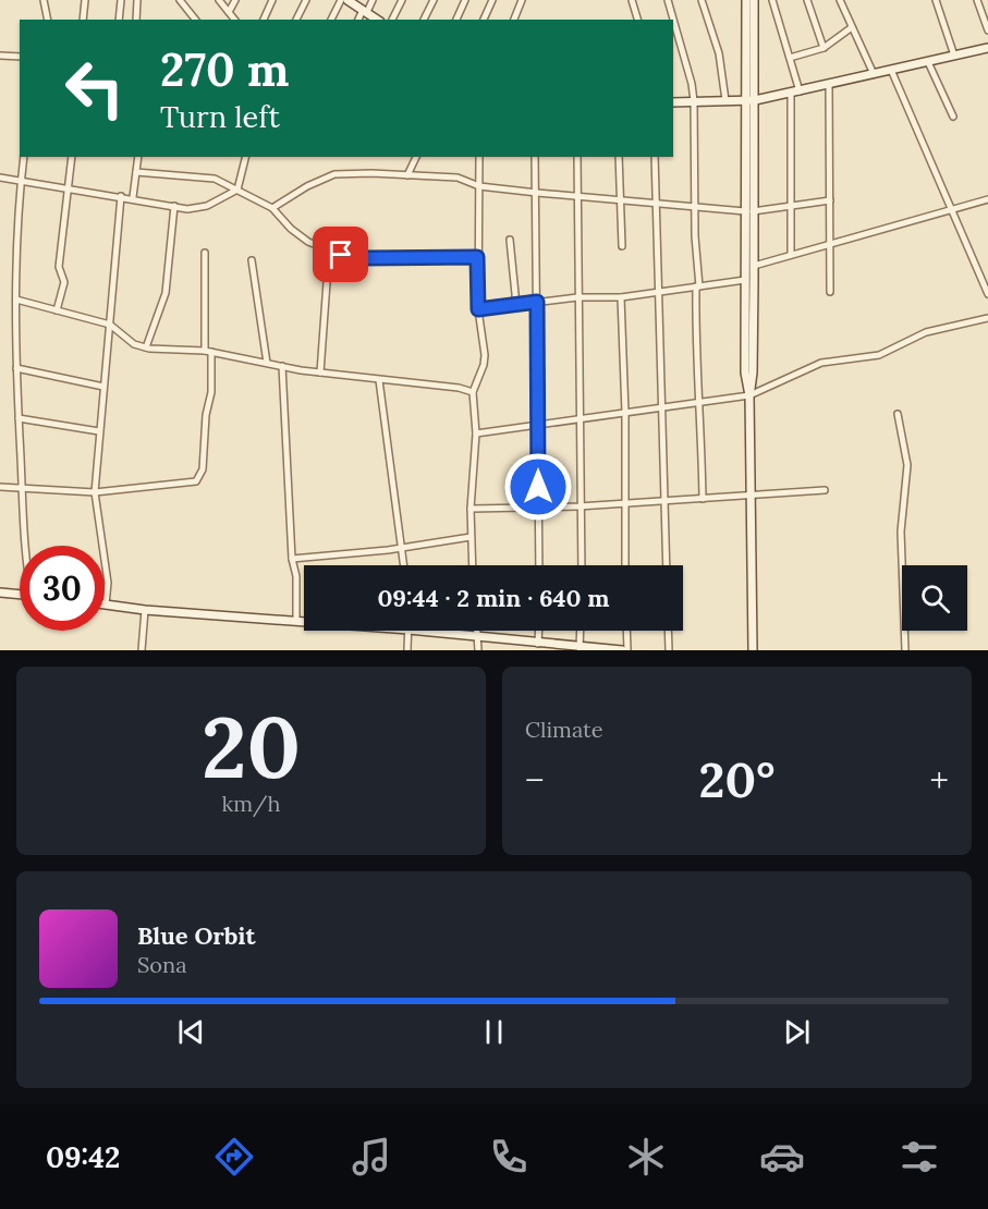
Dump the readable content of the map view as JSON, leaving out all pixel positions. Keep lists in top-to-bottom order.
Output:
{
  "page": {
    "turn": ["270 m", "Turn left"],
    "limit": "30",
    "trip": "09:44 · 2 min · 640 m",
    "tile": [
      ["20", "km/h"],
      "Climate"
    ],
    "heat": ["−", "20°", "+"],
    "song": ["Blue Orbit", "Sona"],
    "tabs": "09:42"
  }
}
